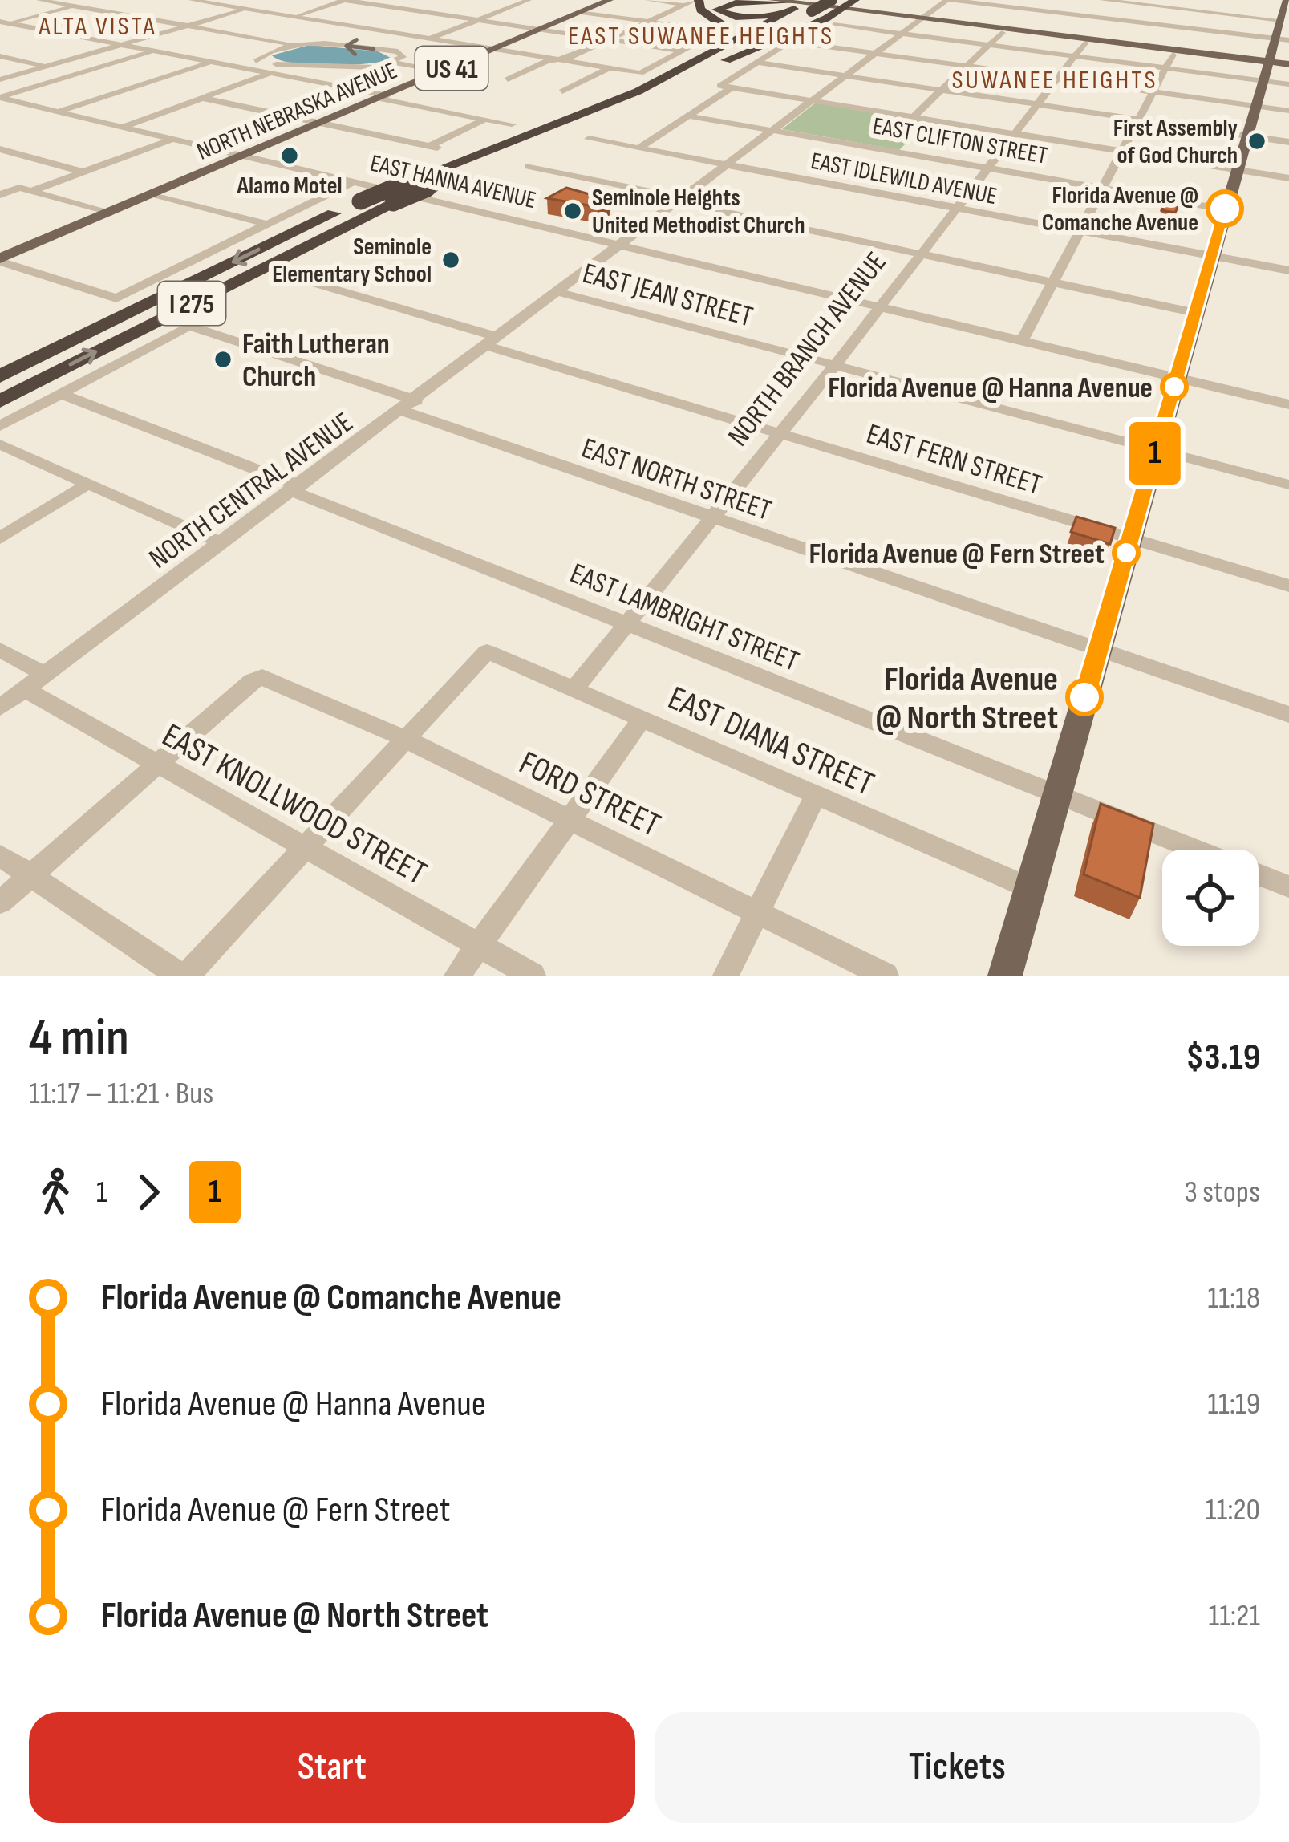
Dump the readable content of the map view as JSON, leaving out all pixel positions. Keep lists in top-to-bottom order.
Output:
{
  "streets": {
    "highway": ["I 275"],
    "main road": ["US 41", "NORTH NEBRASKA AVENUE"],
    "street": [
      "EAST CLIFTON STREET",
      "EAST IDLEWILD AVENUE",
      "EAST HANNA AVENUE",
      "EAST JEAN STREET",
      "NORTH BRANCH AVENUE",
      "EAST FERN STREET",
      "EAST NORTH STREET",
      "NORTH CENTRAL AVENUE",
      "EAST LAMBRIGHT STREET",
      "EAST DIANA STREET",
      "FORD STREET",
      "EAST KNOLLWOOD STREET"
    ]
  },
  "crossings": [
    ["NORTH NEBRASKA AVENUE", "EAST HANNA AVENUE"],
    ["EAST CLIFTON STREET", "NORTH BRANCH AVENUE"],
    ["EAST CLIFTON STREET", "NORTH CENTRAL AVENUE"],
    ["EAST IDLEWILD AVENUE", "NORTH BRANCH AVENUE"],
    ["EAST IDLEWILD AVENUE", "NORTH CENTRAL AVENUE"],
    ["EAST HANNA AVENUE", "NORTH BRANCH AVENUE"],
    ["EAST HANNA AVENUE", "NORTH CENTRAL AVENUE"],
    ["EAST JEAN STREET", "NORTH BRANCH AVENUE"],
    ["EAST JEAN STREET", "NORTH CENTRAL AVENUE"],
    ["NORTH BRANCH AVENUE", "EAST FERN STREET"],
    ["NORTH BRANCH AVENUE", "EAST NORTH STREET"],
    ["NORTH BRANCH AVENUE", "EAST LAMBRIGHT STREET"],
    ["NORTH BRANCH AVENUE", "EAST DIANA STREET"],
    ["EAST FERN STREET", "NORTH CENTRAL AVENUE"],
    ["EAST NORTH STREET", "NORTH CENTRAL AVENUE"],
    ["EAST NORTH STREET", "EAST LAMBRIGHT STREET"],
    ["NORTH CENTRAL AVENUE", "EAST LAMBRIGHT STREET"],
    ["NORTH CENTRAL AVENUE", "EAST KNOLLWOOD STREET"],
    ["EAST DIANA STREET", "FORD STREET"],
    ["FORD STREET", "EAST KNOLLWOOD STREET"]
  ],
  "districts": ["ALTA VISTA", "EAST SUWANEE HEIGHTS", "SUWANEE HEIGHTS"],
  "places": [
    "First Assembly of God Church",
    "Alamo Motel",
    "Florida Avenue @ Comanche Avenue",
    "Seminole Heights United Methodist Church",
    "Seminole Elementary School",
    "Faith Lutheran Church",
    "Florida Avenue @ Hanna Avenue",
    "Florida Avenue @ Fern Street",
    "Florida Avenue @ North Street"
  ],
  "lines": ["bus line 1"],
  "page": {
    "on_map": "1",
    "heading": ["4 min", "11:17 – 11:21 · Bus", "$3.19"],
    "legs": ["1", "1", "3 stops"],
    "list": [
      {
        "name": "Florida Avenue @ Comanche Avenue",
        "value": "11:18"
      },
      {
        "name": "Florida Avenue @ Hanna Avenue",
        "value": "11:19"
      },
      {
        "name": "Florida Avenue @ Fern Street",
        "value": "11:20"
      },
      {
        "name": "Florida Avenue @ North Street",
        "value": "11:21"
      }
    ],
    "buttons": ["Start", "Tickets"]
  }
}
